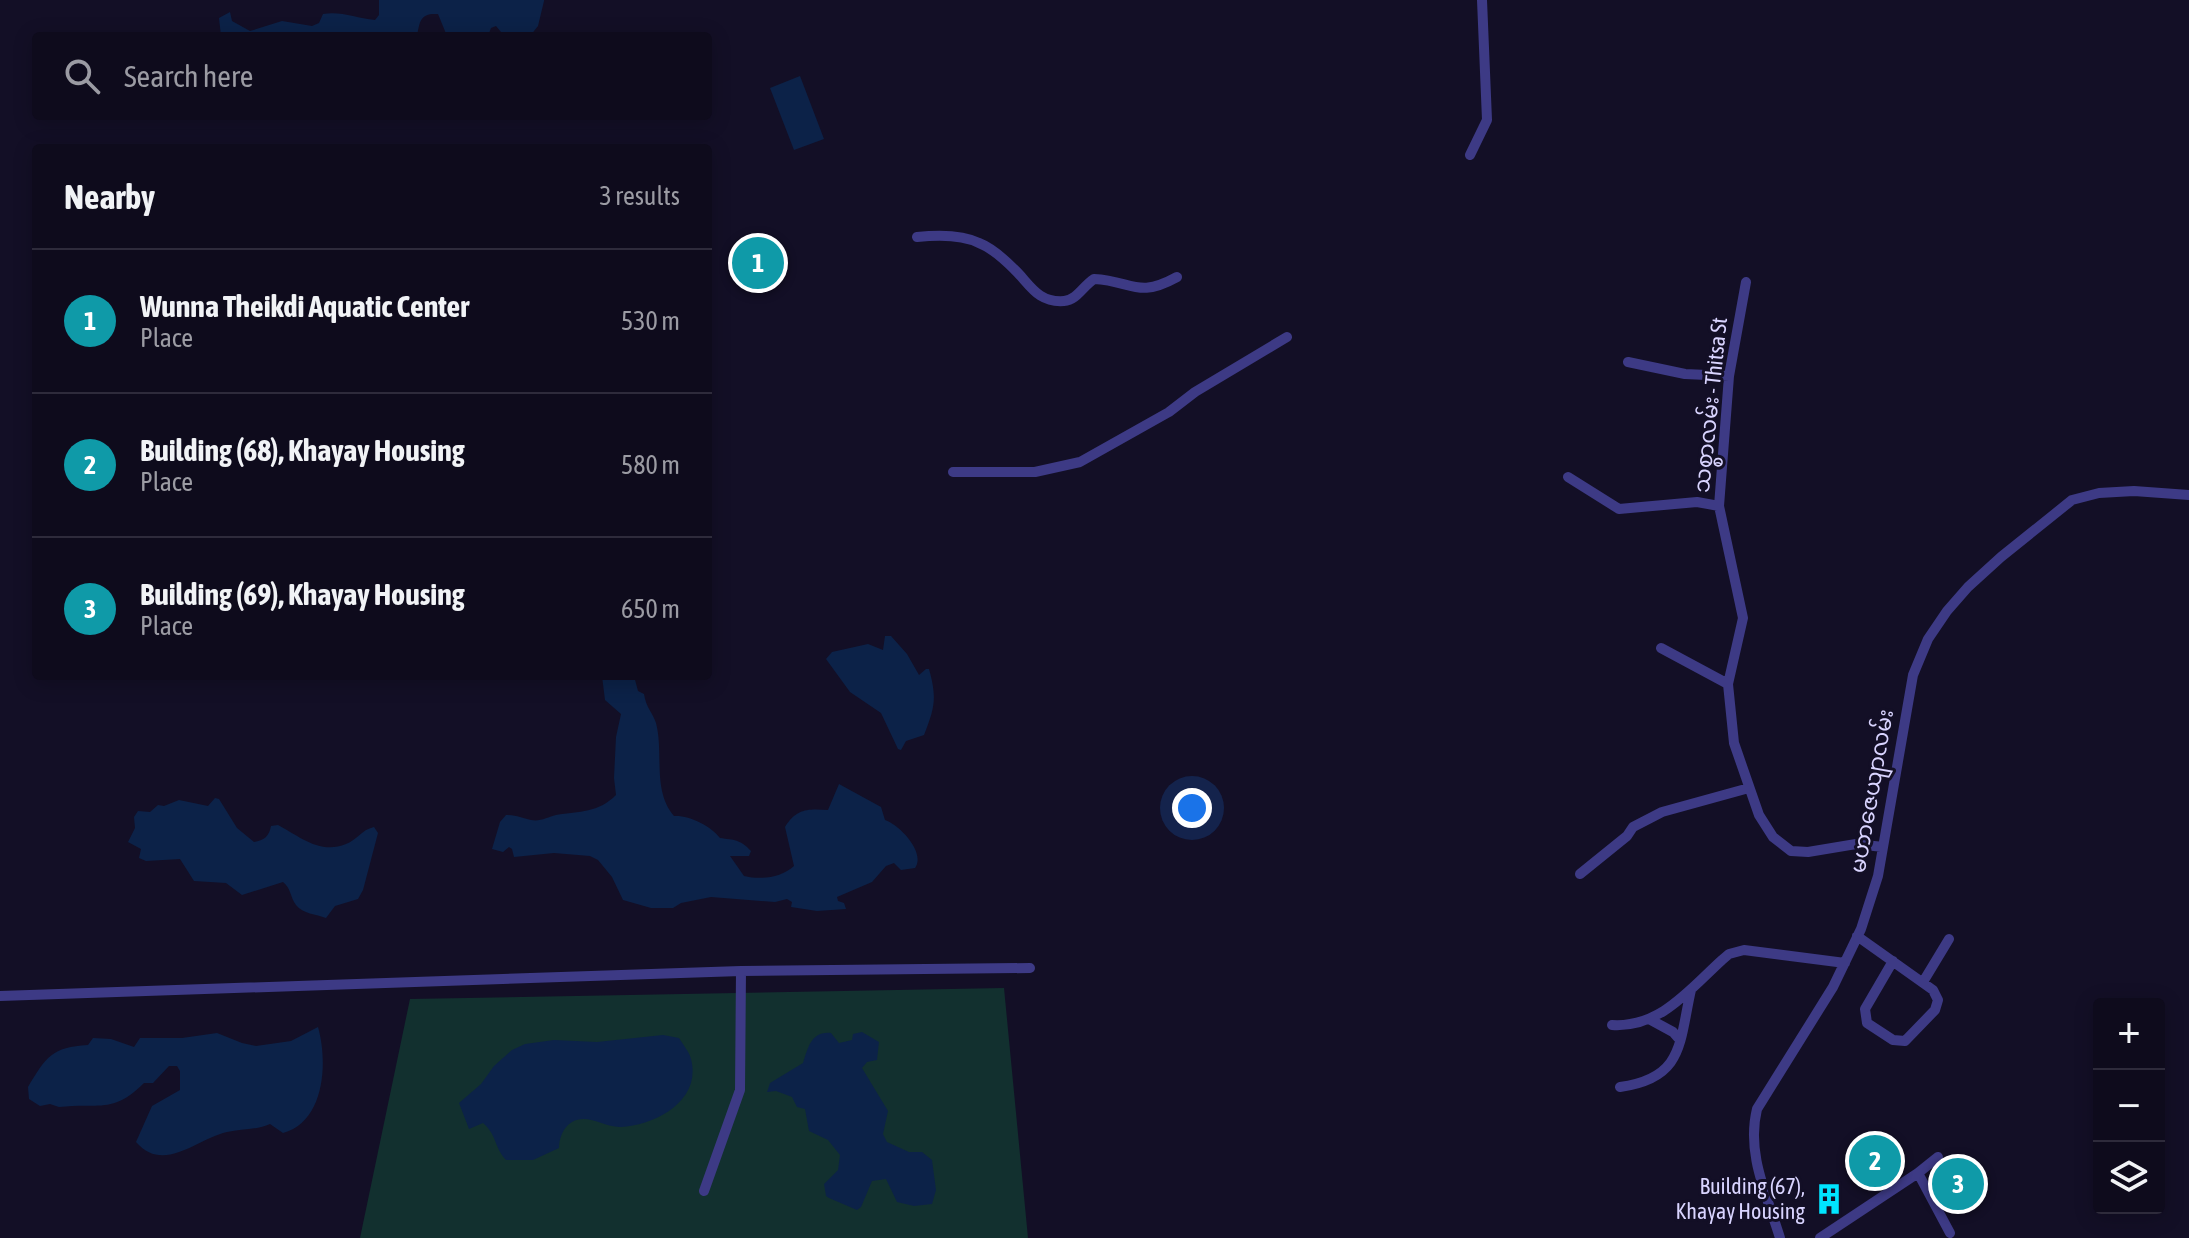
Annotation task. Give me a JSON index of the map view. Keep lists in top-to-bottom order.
{
  "streets": {
    "street": ["သစ္စာလမ်း - Thitsa St", "မဟာဇေယျာလမ်း"]
  },
  "crossings": [
    ["သစ္စာလမ်း - Thitsa St", "မဟာဇေယျာလမ်း"]
  ],
  "places": {
    "building": ["Building (67), Khayay Housing"]
  },
  "page": {
    "search": "Search here",
    "heading": ["Nearby", "3 results"],
    "pins": ["1", "2", "3"],
    "list": [
      {
        "mark": "1",
        "name": "Wunna Theikdi Aquatic Center",
        "note": "Place",
        "value": "530 m"
      },
      {
        "mark": "2",
        "name": "Building (68), Khayay Housing",
        "note": "Place",
        "value": "580 m"
      },
      {
        "mark": "3",
        "name": "Building (69), Khayay Housing",
        "note": "Place",
        "value": "650 m"
      }
    ],
    "map_buttons": ["+", "−"]
  }
}
